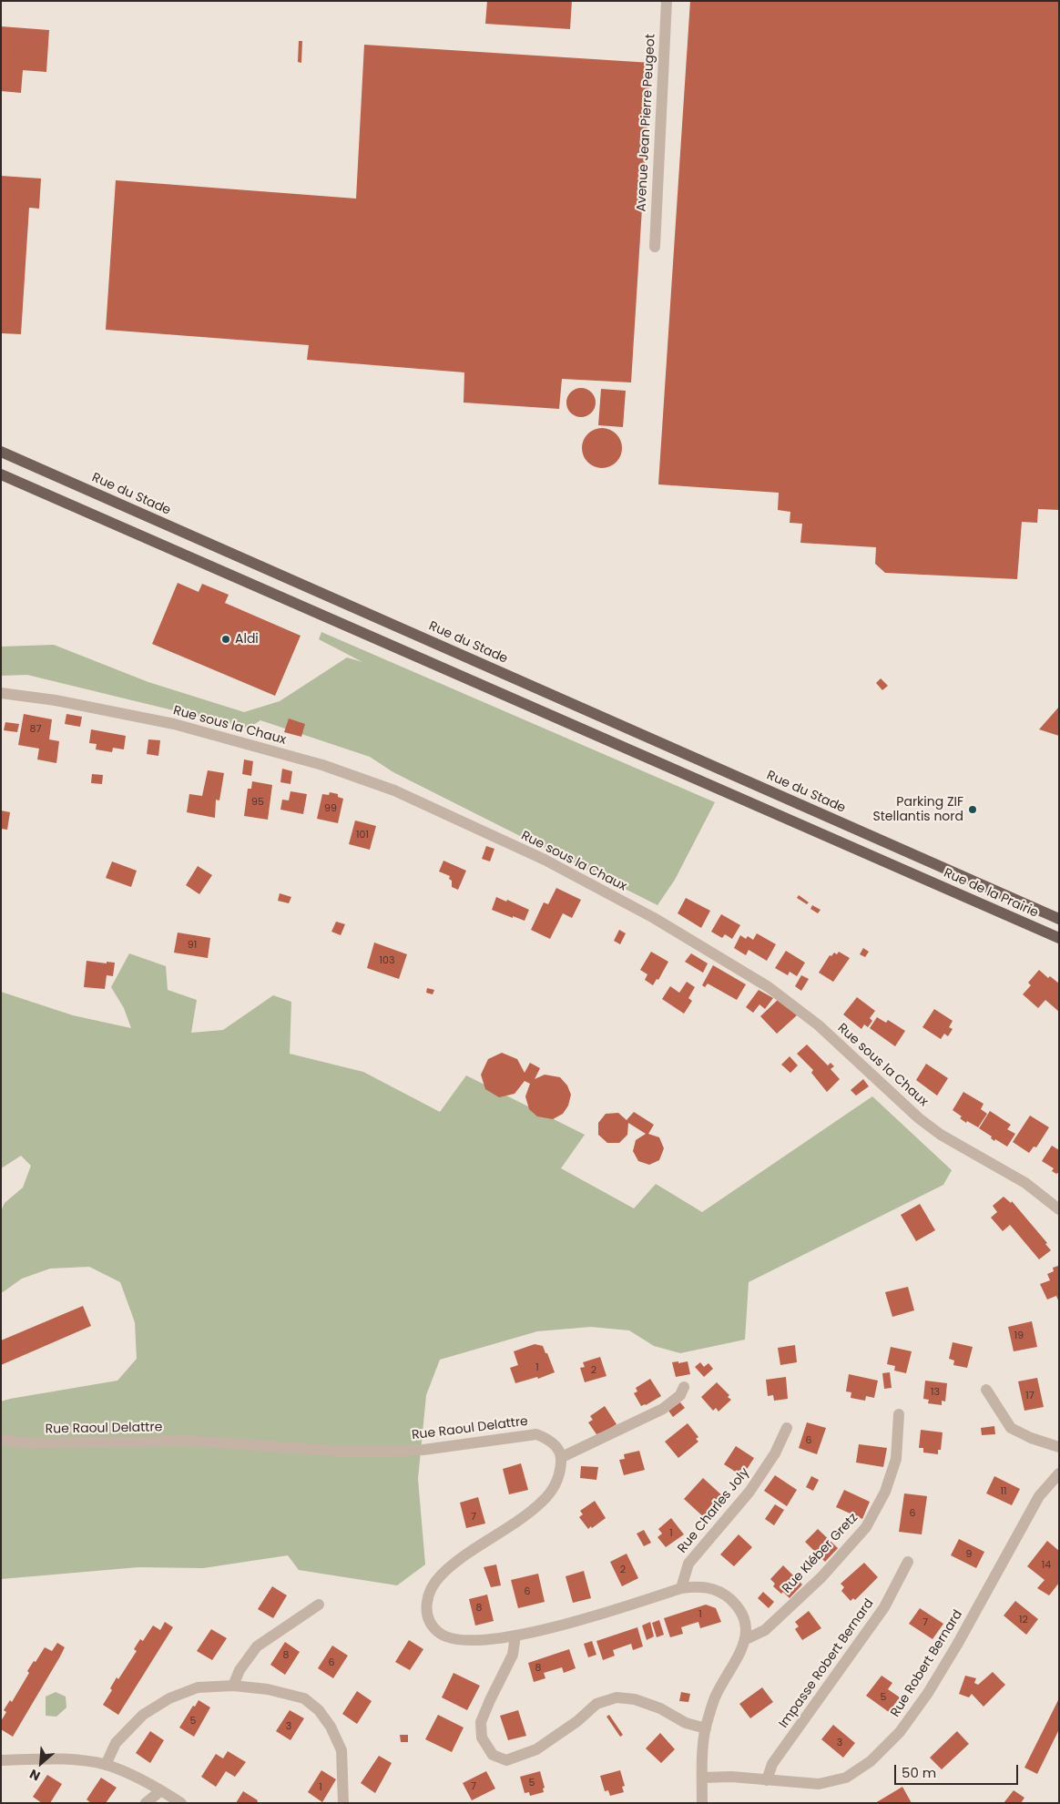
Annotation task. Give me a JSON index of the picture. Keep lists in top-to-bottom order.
{
  "streets": {
    "main road": ["Rue du Stade", "Rue de la Prairie"],
    "street": [
      "Avenue Jean Pierre Peugeot",
      "Rue sous la Chaux",
      "Rue Raoul Delattre",
      "Rue Charles Joly",
      "Rue Kléber Gretz",
      "Impasse Robert Bernard",
      "Rue Robert Bernard"
    ]
  },
  "crossings": [
    ["Rue du Stade", "Rue de la Prairie"],
    ["Impasse Robert Bernard", "Rue Robert Bernard"]
  ],
  "places": ["Aldi", "Parking ZIF Stellantis nord"],
  "house_numbers": [
    "87",
    "95",
    "99",
    "101",
    "91",
    "103",
    "19",
    "1",
    "2",
    "13",
    "17",
    "6",
    "11",
    "6",
    "7",
    "1",
    "9",
    "14",
    "2",
    "6",
    "8",
    "1",
    "12",
    "7",
    "8",
    "6",
    "8",
    "5",
    "5",
    "3",
    "3",
    "5",
    "7",
    "1"
  ],
  "scale_bar": "50 m",
  "north": "bottom left"
}
